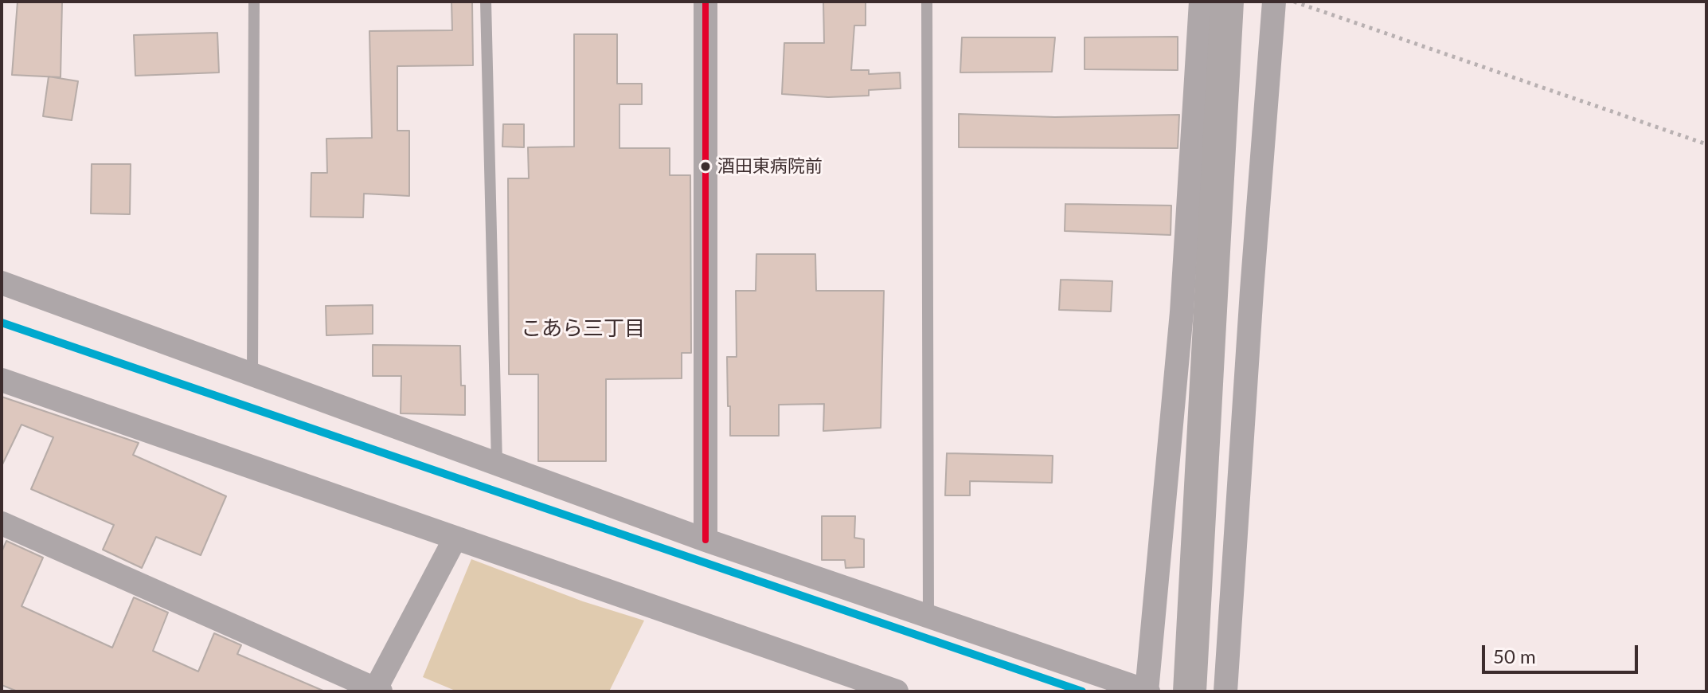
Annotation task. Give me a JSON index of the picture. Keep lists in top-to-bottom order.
{
  "districts": ["こあら三丁目"],
  "places": ["酒田東病院前"],
  "lines": ["transit line 50"],
  "scale_bar": "50 m"
}
